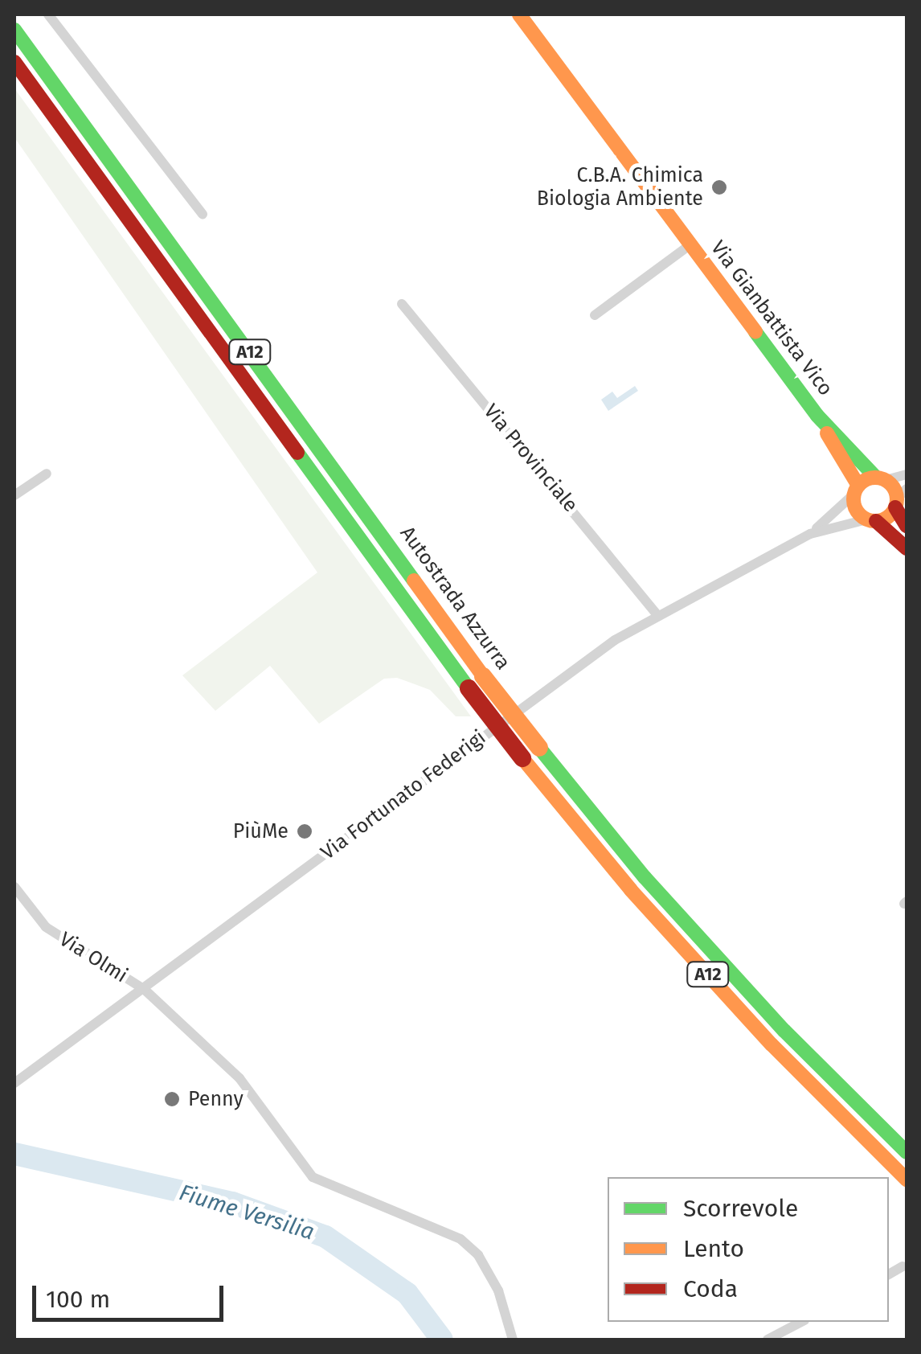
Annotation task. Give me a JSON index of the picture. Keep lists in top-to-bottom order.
{
  "streets": {
    "main road": ["Via Gianbattista Vico", "A12", "Autostrada Azzurra"],
    "street": ["Via Provinciale", "Via Fortunato Federigi", "Via Olmi"]
  },
  "crossings": [
    ["Via Gianbattista Vico", "Via Fortunato Federigi"],
    ["Via Provinciale", "Via Fortunato Federigi"],
    ["Via Fortunato Federigi", "Via Olmi"]
  ],
  "water": ["Fiume Versilia"],
  "places": ["C.B.A. Chimica Biologia Ambiente", "PiùMe", "Penny"],
  "legend": ["Scorrevole", "Lento", "Coda"],
  "scale_bar": "100 m"
}
